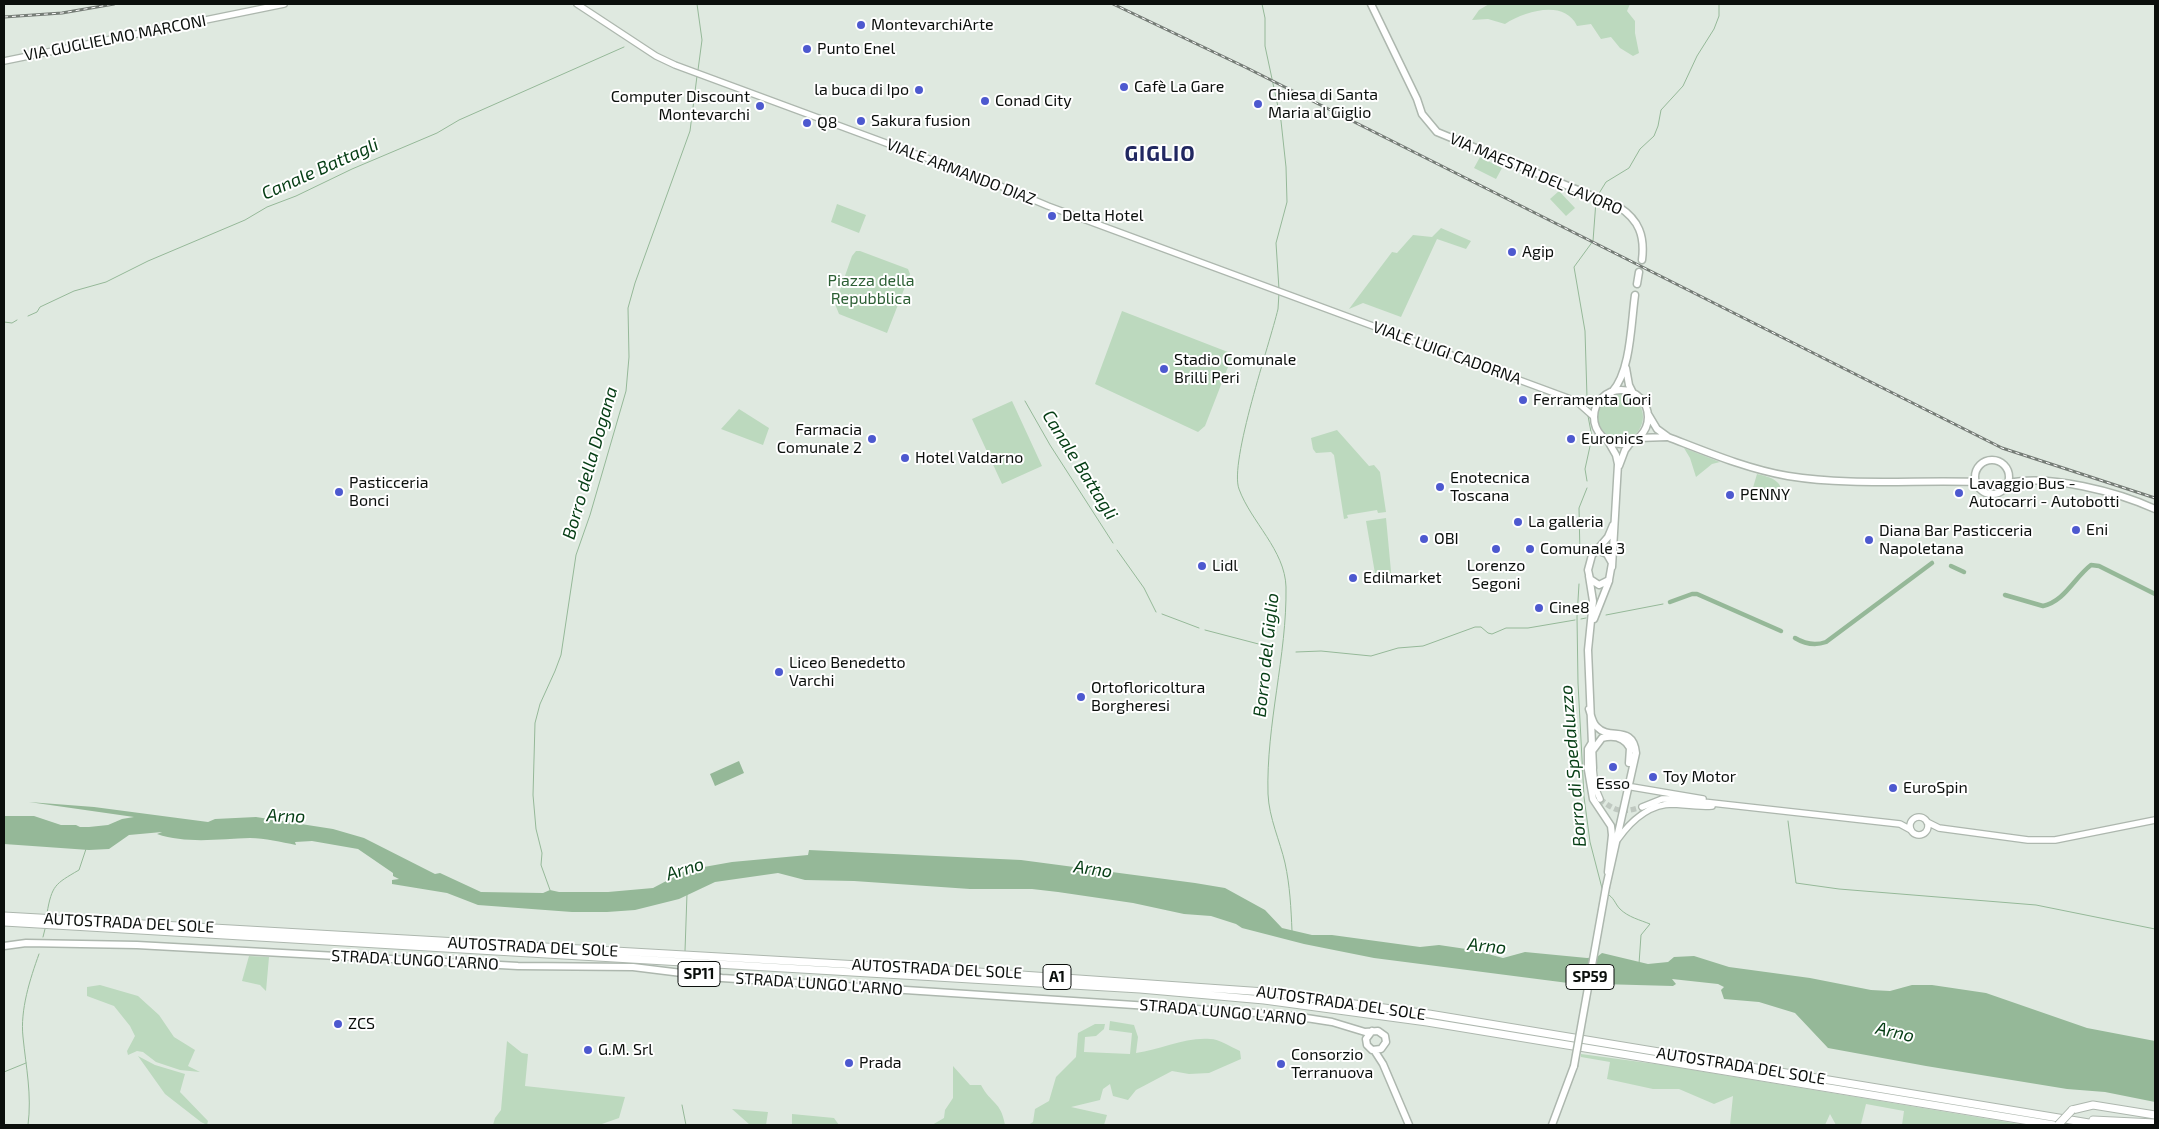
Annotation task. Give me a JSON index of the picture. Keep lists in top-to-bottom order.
{
  "streets": {
    "highway": ["AUTOSTRADA DEL SOLE", "A1"],
    "main road": [
      "VIA MAESTRI DEL LAVORO",
      "STRADA LUNGO L'ARNO",
      "SP11",
      "SP59"
    ],
    "street": ["VIA GUGLIELMO MARCONI", "VIALE ARMANDO DIAZ", "VIALE LUIGI CADORNA"]
  },
  "crossings": [
    ["VIALE ARMANDO DIAZ", "VIALE LUIGI CADORNA"]
  ],
  "districts": ["GIGLIO"],
  "water": [
    "Canale Battagli",
    "Borro della Dogana",
    "Borro del Giglio",
    "Borro di Spedaluzzo",
    "Arno"
  ],
  "parks": ["Piazza della Repubblica"],
  "places": [
    "MontevarchiArte",
    "Punto Enel",
    "Cafè La Gare",
    "la buca di Ipo",
    "Conad City",
    "Chiesa di Santa Maria al Giglio",
    "Computer Discount Montevarchi",
    "Sakura fusion",
    "Q8",
    "Delta Hotel",
    "Agip",
    "Stadio Comunale Brilli Peri",
    "Ferramenta Gori",
    "Farmacia Comunale 2",
    "Euronics",
    "Hotel Valdarno",
    "Enotecnica Toscana",
    "Pasticceria Bonci",
    "Lavaggio Bus - Autocarri - Autobotti",
    "PENNY",
    "La galleria",
    "Eni",
    "OBI",
    "Diana Bar Pasticceria Napoletana",
    "Lorenzo Segoni",
    "Comunale 3",
    "Lidl",
    "Edilmarket",
    "Cine8",
    "Liceo Benedetto Varchi",
    "Ortofloricoltura Borgheresi",
    "Esso",
    "Toy Motor",
    "EuroSpin",
    "ZCS",
    "G.M. Srl",
    "Prada",
    "Consorzio Terranuova"
  ]
}
